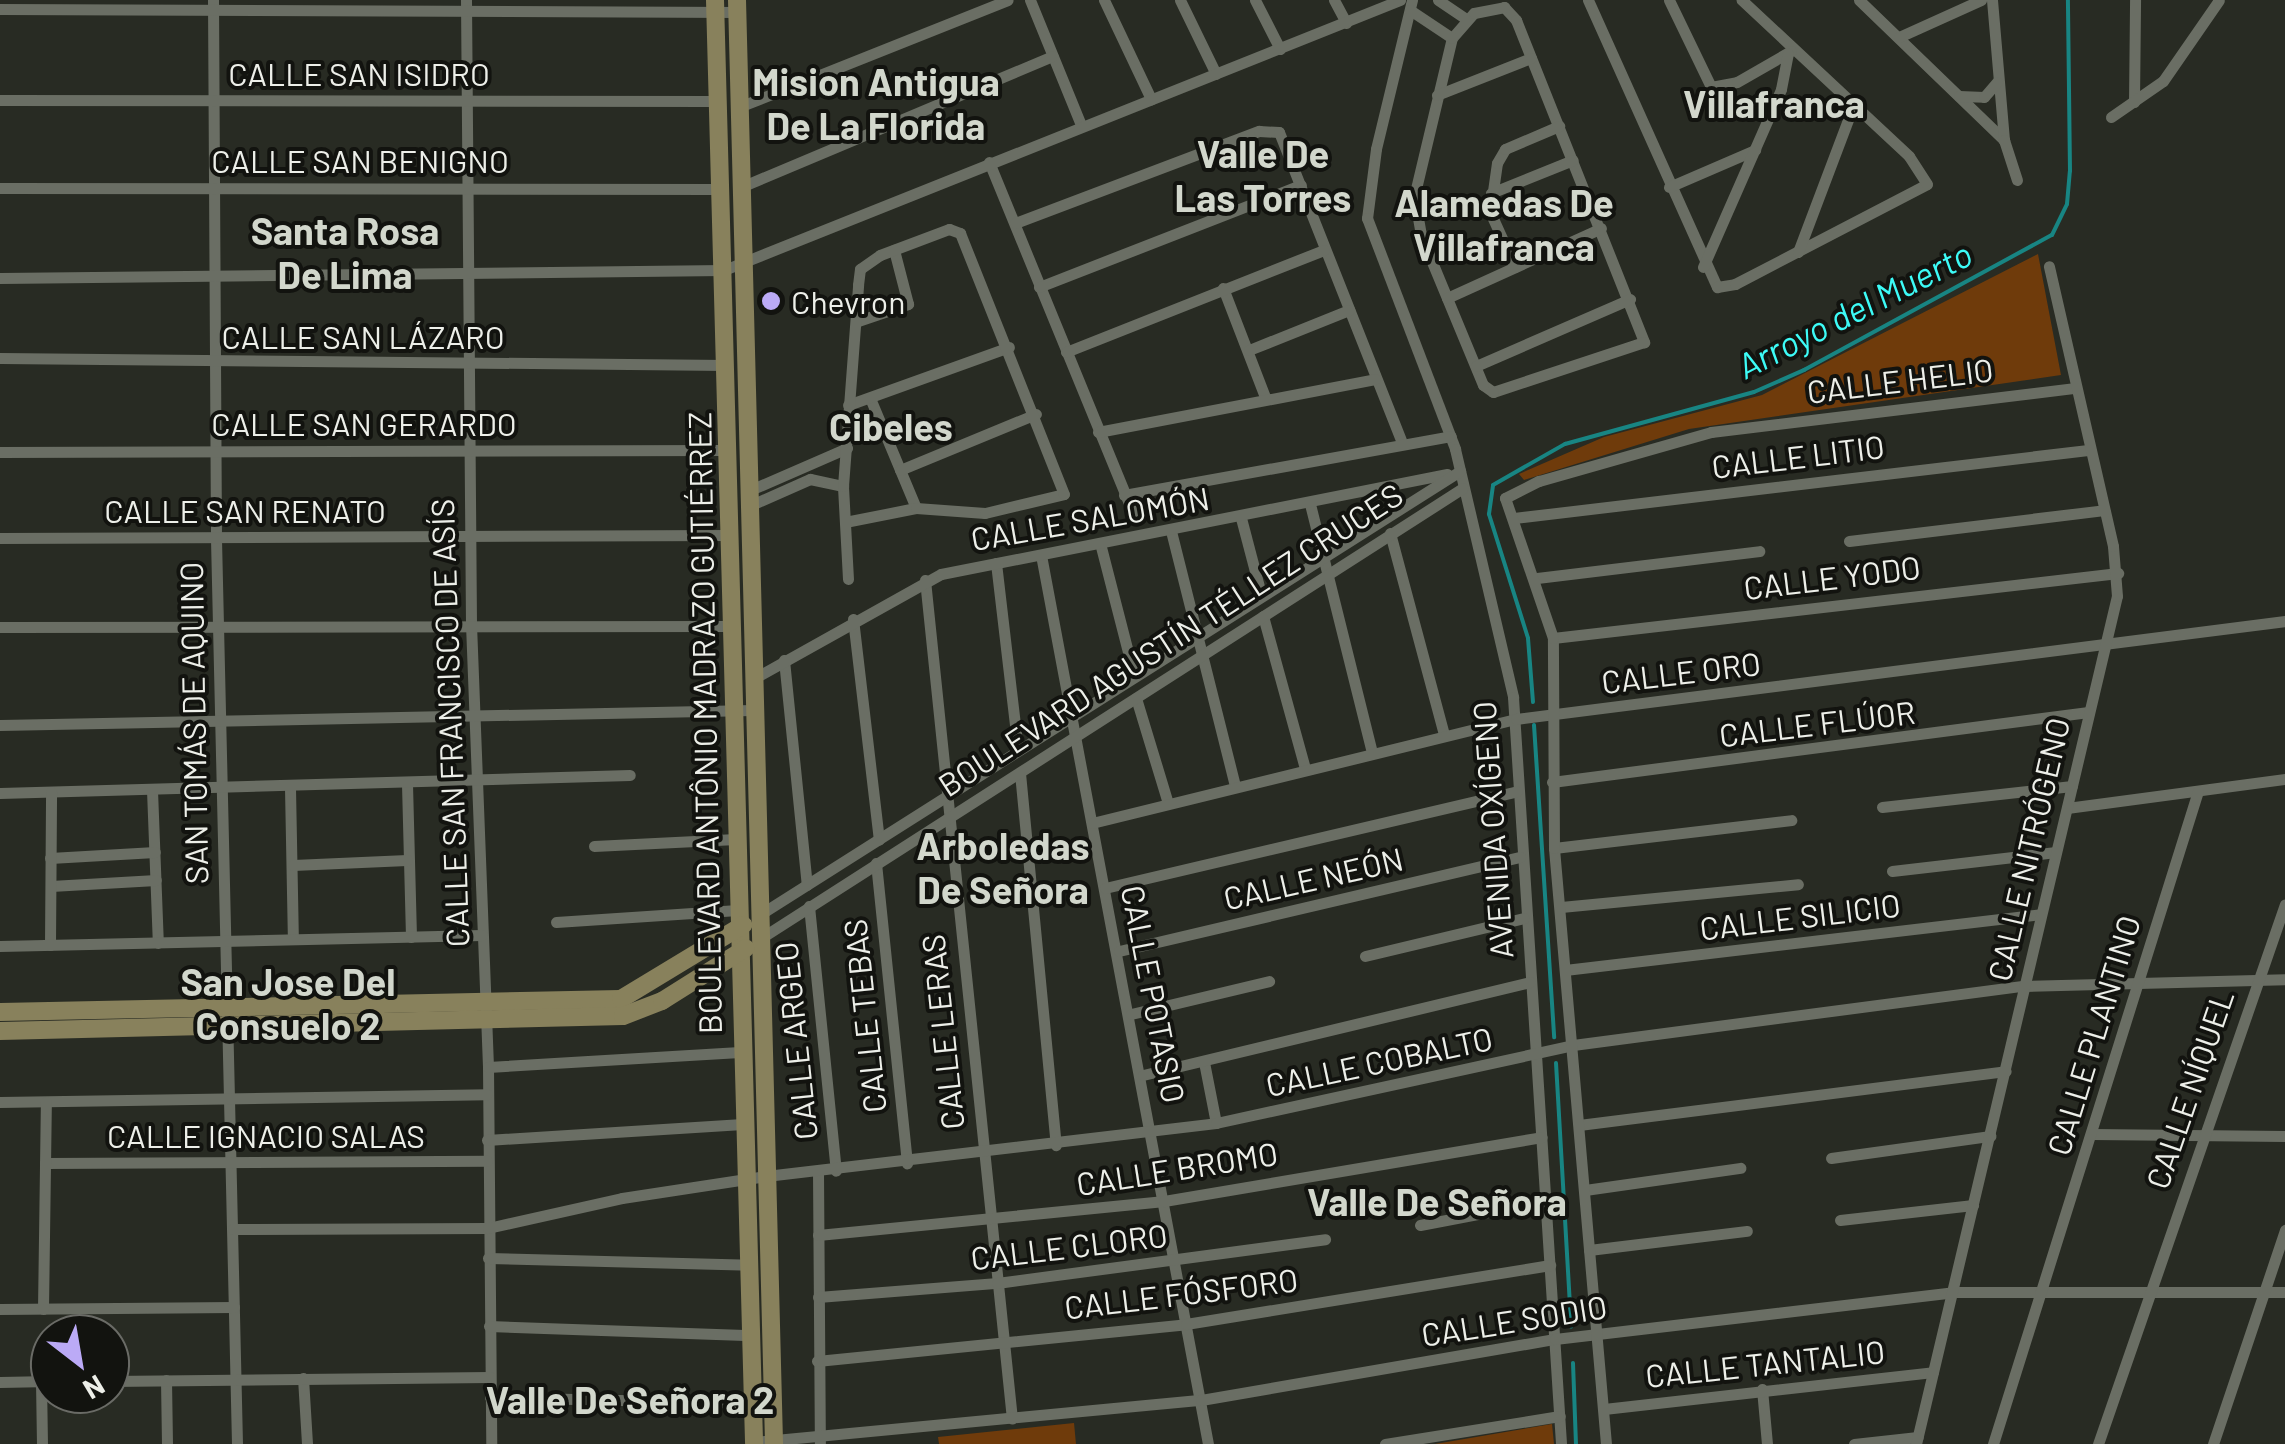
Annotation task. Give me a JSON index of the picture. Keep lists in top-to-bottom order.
{
  "streets": {
    "street": [
      "CALLE SAN ISIDRO",
      "CALLE SAN BENIGNO",
      "CALLE SAN LÁZARO",
      "CALLE HELIO",
      "CALLE SAN GERARDO",
      "CALLE LITIO",
      "CALLE SAN RENATO",
      "CALLE SALOMÓN",
      "CALLE YODO",
      "BOULEVARD AGUSTÍN TÉLLEZ CRUCES",
      "CALLE ORO",
      "SAN TOMÁS DE AQUINO",
      "CALLE SAN FRANCISCO DE ASÍS",
      "BOULEVARD ANTÔNIO MADRAZO GUTIÉRREZ",
      "CALLE FLÚOR",
      "AVENIDA OXÍGENO",
      "CALLE NITRÓGENO",
      "CALLE NEÓN",
      "CALLE SILICIO",
      "CALLE POTASIO",
      "CALLE TEBAS",
      "CALLE LERAS",
      "CALLE PLANTINO",
      "CALLE ARGEO",
      "CALLE COBALTO",
      "CALLE NÍQUEL",
      "CALLE IGNACIO SALAS",
      "CALLE BROMO",
      "CALLE CLORO",
      "CALLE FÓSFORO",
      "CALLE SODIO",
      "CALLE TANTALIO"
    ]
  },
  "crossings": [
    ["CALLE SAN ISIDRO", "SAN TOMÁS DE AQUINO"],
    ["CALLE SAN ISIDRO", "CALLE SAN FRANCISCO DE ASÍS"],
    ["CALLE SAN ISIDRO", "BOULEVARD ANTÔNIO MADRAZO GUTIÉRREZ"],
    ["CALLE SAN BENIGNO", "SAN TOMÁS DE AQUINO"],
    ["CALLE SAN BENIGNO", "CALLE SAN FRANCISCO DE ASÍS"],
    ["CALLE SAN BENIGNO", "BOULEVARD ANTÔNIO MADRAZO GUTIÉRREZ"],
    ["CALLE SAN LÁZARO", "SAN TOMÁS DE AQUINO"],
    ["CALLE SAN LÁZARO", "CALLE SAN FRANCISCO DE ASÍS"],
    ["CALLE SAN LÁZARO", "BOULEVARD ANTÔNIO MADRAZO GUTIÉRREZ"],
    ["CALLE HELIO", "AVENIDA OXÍGENO"],
    ["CALLE HELIO", "CALLE NITRÓGENO"],
    ["CALLE SAN GERARDO", "SAN TOMÁS DE AQUINO"],
    ["CALLE SAN GERARDO", "CALLE SAN FRANCISCO DE ASÍS"],
    ["CALLE SAN GERARDO", "BOULEVARD ANTÔNIO MADRAZO GUTIÉRREZ"],
    ["CALLE LITIO", "AVENIDA OXÍGENO"],
    ["CALLE LITIO", "CALLE NITRÓGENO"],
    ["CALLE SAN RENATO", "SAN TOMÁS DE AQUINO"],
    ["CALLE SAN RENATO", "CALLE SAN FRANCISCO DE ASÍS"],
    ["CALLE SAN RENATO", "BOULEVARD ANTÔNIO MADRAZO GUTIÉRREZ"],
    ["CALLE SALOMÓN", "BOULEVARD AGUSTÍN TÉLLEZ CRUCES"],
    ["CALLE SALOMÓN", "BOULEVARD ANTÔNIO MADRAZO GUTIÉRREZ"],
    ["CALLE SALOMÓN", "AVENIDA OXÍGENO"],
    ["CALLE SALOMÓN", "CALLE POTASIO"],
    ["CALLE SALOMÓN", "CALLE LERAS"],
    ["CALLE YODO", "AVENIDA OXÍGENO"],
    ["CALLE YODO", "CALLE NITRÓGENO"],
    ["BOULEVARD AGUSTÍN TÉLLEZ CRUCES", "SAN TOMÁS DE AQUINO"],
    ["BOULEVARD AGUSTÍN TÉLLEZ CRUCES", "CALLE SAN FRANCISCO DE ASÍS"],
    ["BOULEVARD AGUSTÍN TÉLLEZ CRUCES", "BOULEVARD ANTÔNIO MADRAZO GUTIÉRREZ"],
    ["BOULEVARD AGUSTÍN TÉLLEZ CRUCES", "AVENIDA OXÍGENO"],
    ["BOULEVARD AGUSTÍN TÉLLEZ CRUCES", "CALLE POTASIO"],
    ["BOULEVARD AGUSTÍN TÉLLEZ CRUCES", "CALLE TEBAS"],
    ["BOULEVARD AGUSTÍN TÉLLEZ CRUCES", "CALLE LERAS"],
    ["BOULEVARD AGUSTÍN TÉLLEZ CRUCES", "CALLE ARGEO"],
    ["CALLE ORO", "AVENIDA OXÍGENO"],
    ["CALLE ORO", "CALLE NITRÓGENO"],
    ["CALLE ORO", "CALLE POTASIO"],
    ["SAN TOMÁS DE AQUINO", "CALLE COBALTO"],
    ["SAN TOMÁS DE AQUINO", "CALLE IGNACIO SALAS"],
    ["CALLE SAN FRANCISCO DE ASÍS", "CALLE COBALTO"],
    ["CALLE SAN FRANCISCO DE ASÍS", "CALLE IGNACIO SALAS"],
    ["BOULEVARD ANTÔNIO MADRAZO GUTIÉRREZ", "CALLE COBALTO"],
    ["BOULEVARD ANTÔNIO MADRAZO GUTIÉRREZ", "CALLE SODIO"],
    ["CALLE FLÚOR", "AVENIDA OXÍGENO"],
    ["CALLE FLÚOR", "CALLE NITRÓGENO"],
    ["AVENIDA OXÍGENO", "CALLE NEÓN"],
    ["AVENIDA OXÍGENO", "CALLE SILICIO"],
    ["AVENIDA OXÍGENO", "CALLE COBALTO"],
    ["AVENIDA OXÍGENO", "CALLE BROMO"],
    ["AVENIDA OXÍGENO", "CALLE FÓSFORO"],
    ["AVENIDA OXÍGENO", "CALLE SODIO"],
    ["AVENIDA OXÍGENO", "CALLE TANTALIO"],
    ["CALLE NITRÓGENO", "CALLE SILICIO"],
    ["CALLE NITRÓGENO", "CALLE COBALTO"],
    ["CALLE NITRÓGENO", "CALLE SODIO"],
    ["CALLE NITRÓGENO", "CALLE TANTALIO"],
    ["CALLE NEÓN", "CALLE POTASIO"],
    ["CALLE POTASIO", "CALLE COBALTO"],
    ["CALLE POTASIO", "CALLE BROMO"],
    ["CALLE POTASIO", "CALLE CLORO"],
    ["CALLE POTASIO", "CALLE FÓSFORO"],
    ["CALLE POTASIO", "CALLE SODIO"],
    ["CALLE TEBAS", "CALLE COBALTO"],
    ["CALLE LERAS", "CALLE COBALTO"],
    ["CALLE LERAS", "CALLE BROMO"],
    ["CALLE LERAS", "CALLE CLORO"],
    ["CALLE LERAS", "CALLE FÓSFORO"],
    ["CALLE LERAS", "CALLE SODIO"],
    ["CALLE PLANTINO", "CALLE COBALTO"],
    ["CALLE PLANTINO", "CALLE SODIO"],
    ["CALLE ARGEO", "CALLE COBALTO"],
    ["CALLE COBALTO", "CALLE NÍQUEL"],
    ["CALLE NÍQUEL", "CALLE SODIO"]
  ],
  "districts": [
    "Mision Antigua De La Florida",
    "Villafranca",
    "Valle De Las Torres",
    "Alamedas De Villafranca",
    "Santa Rosa De Lima",
    "Cibeles",
    "Arboledas De Señora",
    "San Jose Del Consuelo 2",
    "Valle De Señora",
    "Valle De Señora 2"
  ],
  "water": ["Arroyo del Muerto"],
  "places": ["Chevron"],
  "north": "bottom right"
}
